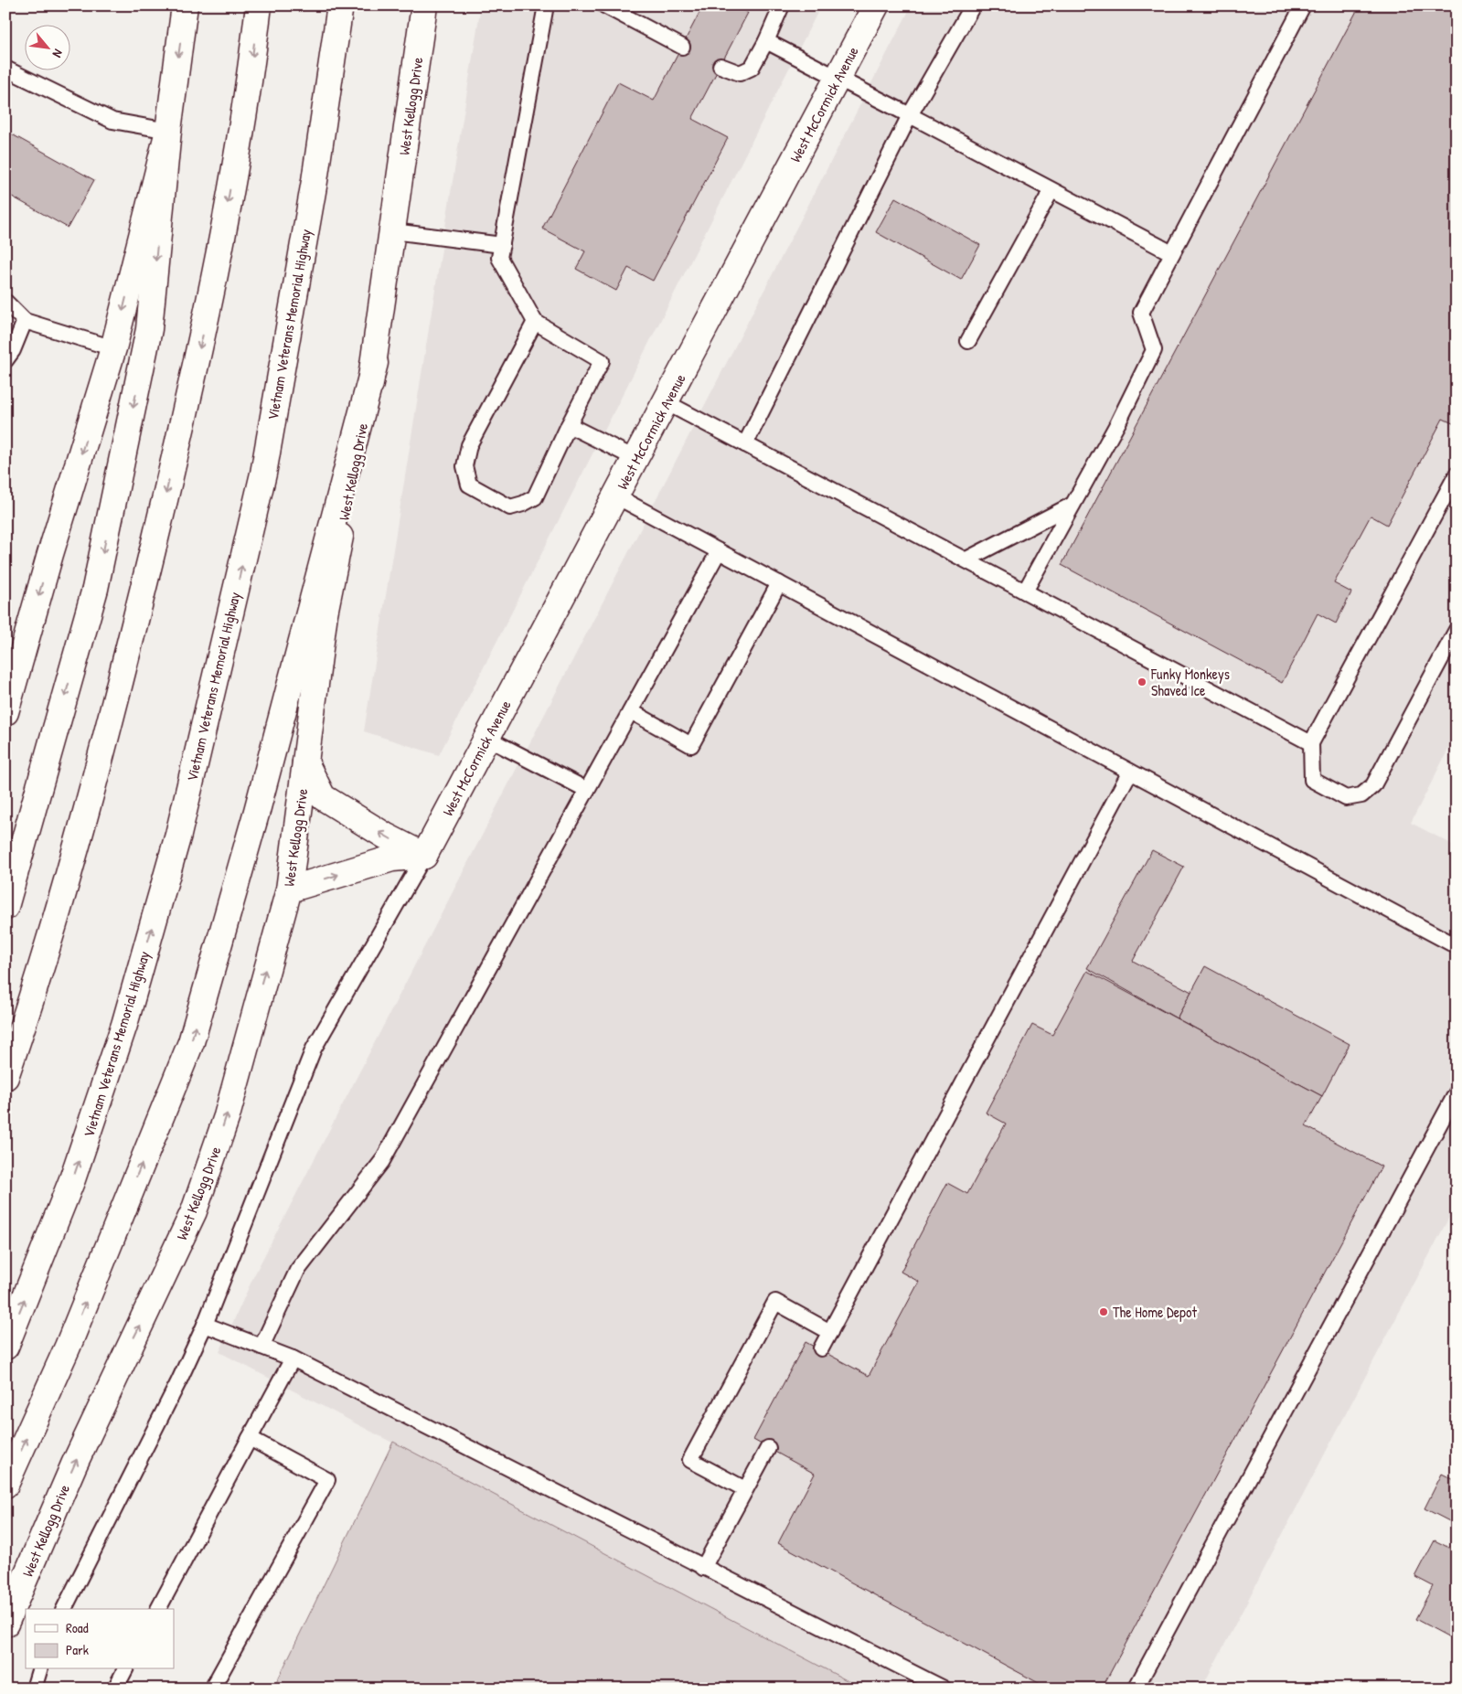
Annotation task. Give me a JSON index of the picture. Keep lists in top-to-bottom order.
{
  "streets": {
    "main road": ["West McCormick Avenue", "West Kellogg Drive", "Vietnam Veterans Memorial Highway"]
  },
  "places": ["Funky Monkeys Shaved Ice", "The Home Depot"],
  "legend": ["Road", "Park"],
  "north": "bottom right"
}
